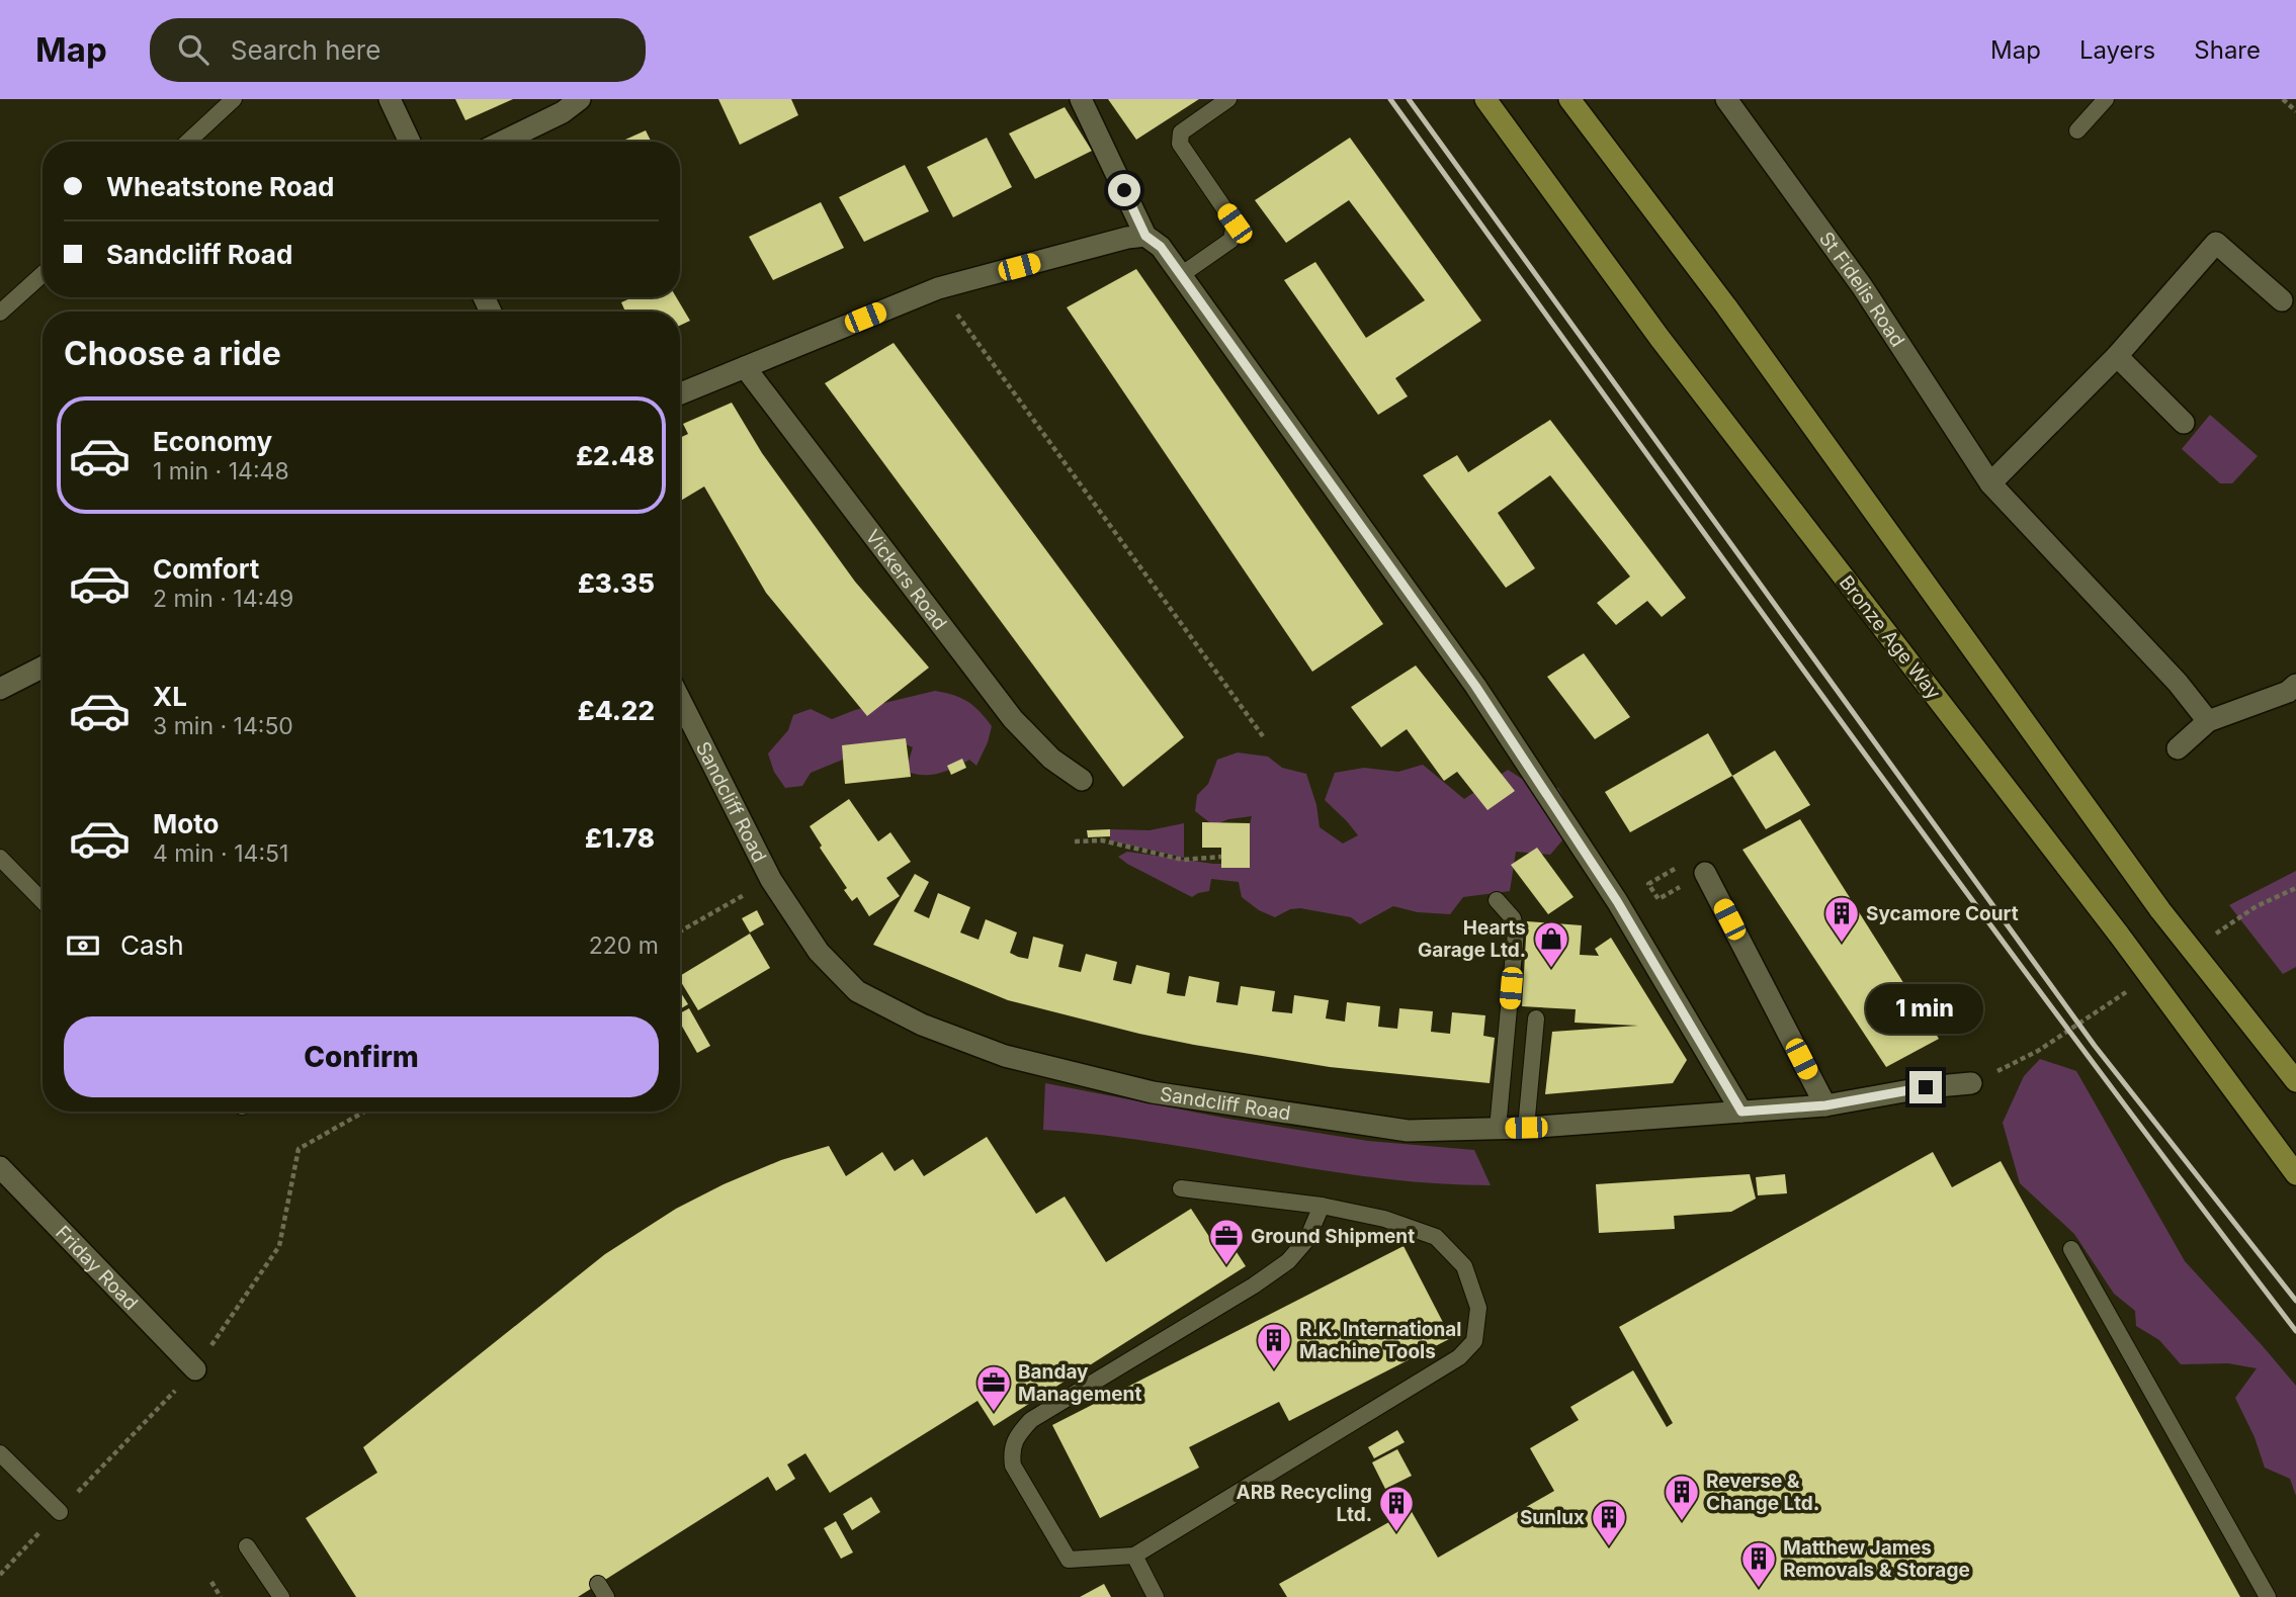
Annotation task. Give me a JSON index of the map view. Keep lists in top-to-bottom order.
{
  "streets": {
    "main road": ["Bronze Age Way"],
    "street": [
      "St Fidelis Road",
      "Vickers Road",
      "Sandcliff Road",
      "Friday Road"
    ]
  },
  "places": {
    "building": [
      "Sycamore Court",
      "R.K. International Machine Tools",
      "Reverse & Change Ltd.",
      "ARB Recycling Ltd.",
      "Sunlux",
      "Matthew James Removals & Storage"
    ],
    "shop": ["Hearts Garage Ltd."],
    "office": ["Ground Shipment", "Banday Management"]
  },
  "page": {
    "header": "Map",
    "search": "Search here",
    "nav": ["Map", "Layers", "Share"],
    "banner": ["Wheatstone Road", "Sandcliff Road"],
    "heading": "Choose a ride",
    "list": [
      {
        "name": "Economy",
        "note": "1 min · 14:48",
        "value": "£2.48"
      },
      {
        "name": "Comfort",
        "note": "2 min · 14:49",
        "value": "£3.35"
      },
      {
        "name": "XL",
        "note": "3 min · 14:50",
        "value": "£4.22"
      },
      {
        "name": "Moto",
        "note": "4 min · 14:51",
        "value": "£1.78"
      }
    ],
    "pay": ["Cash", "220 m"],
    "bubble": "1 min",
    "buttons": "Confirm"
  }
}
